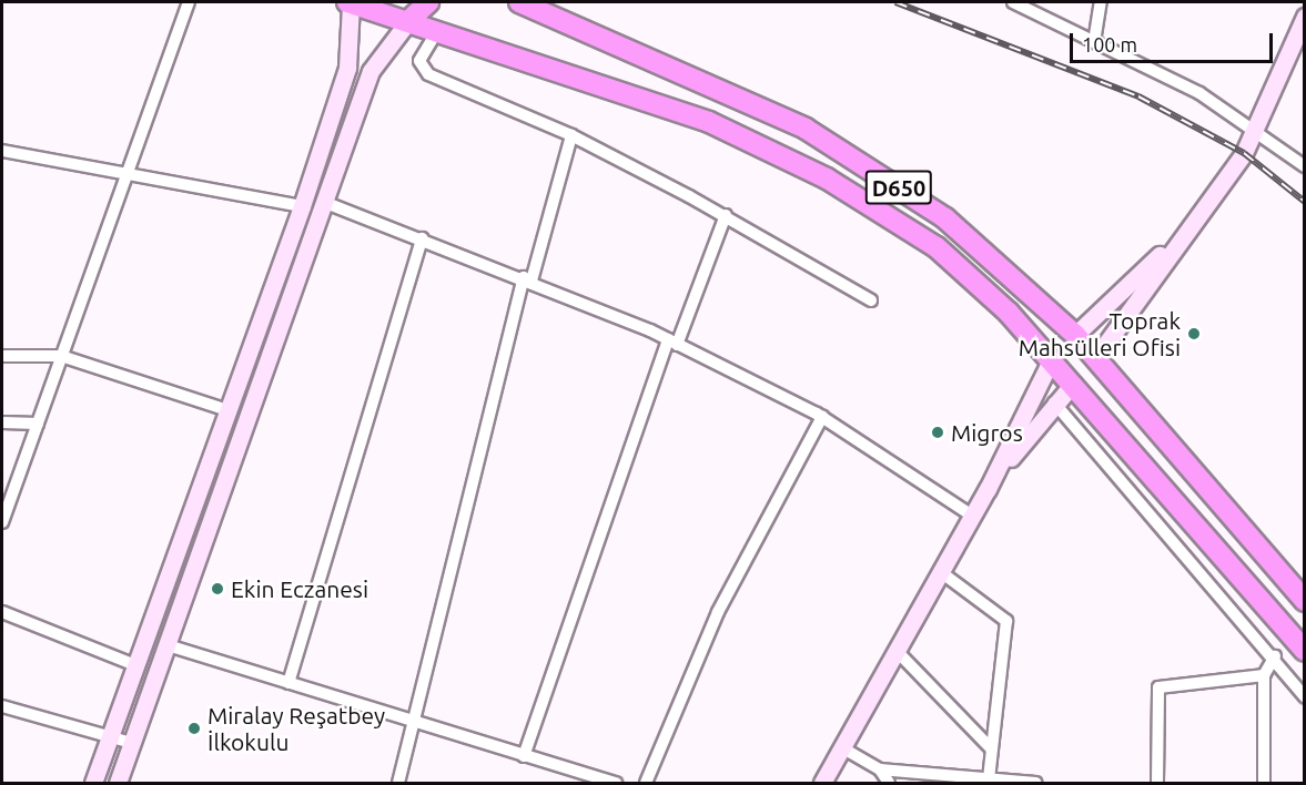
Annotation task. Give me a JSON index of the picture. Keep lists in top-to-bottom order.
{
  "streets": {
    "highway": ["D650"]
  },
  "places": [
    "Toprak Mahsülleri Ofisi",
    "Migros",
    "Ekin Eczanesi",
    "Miralay Reşatbey İlkokulu"
  ],
  "scale_bar": "100 m"
}
